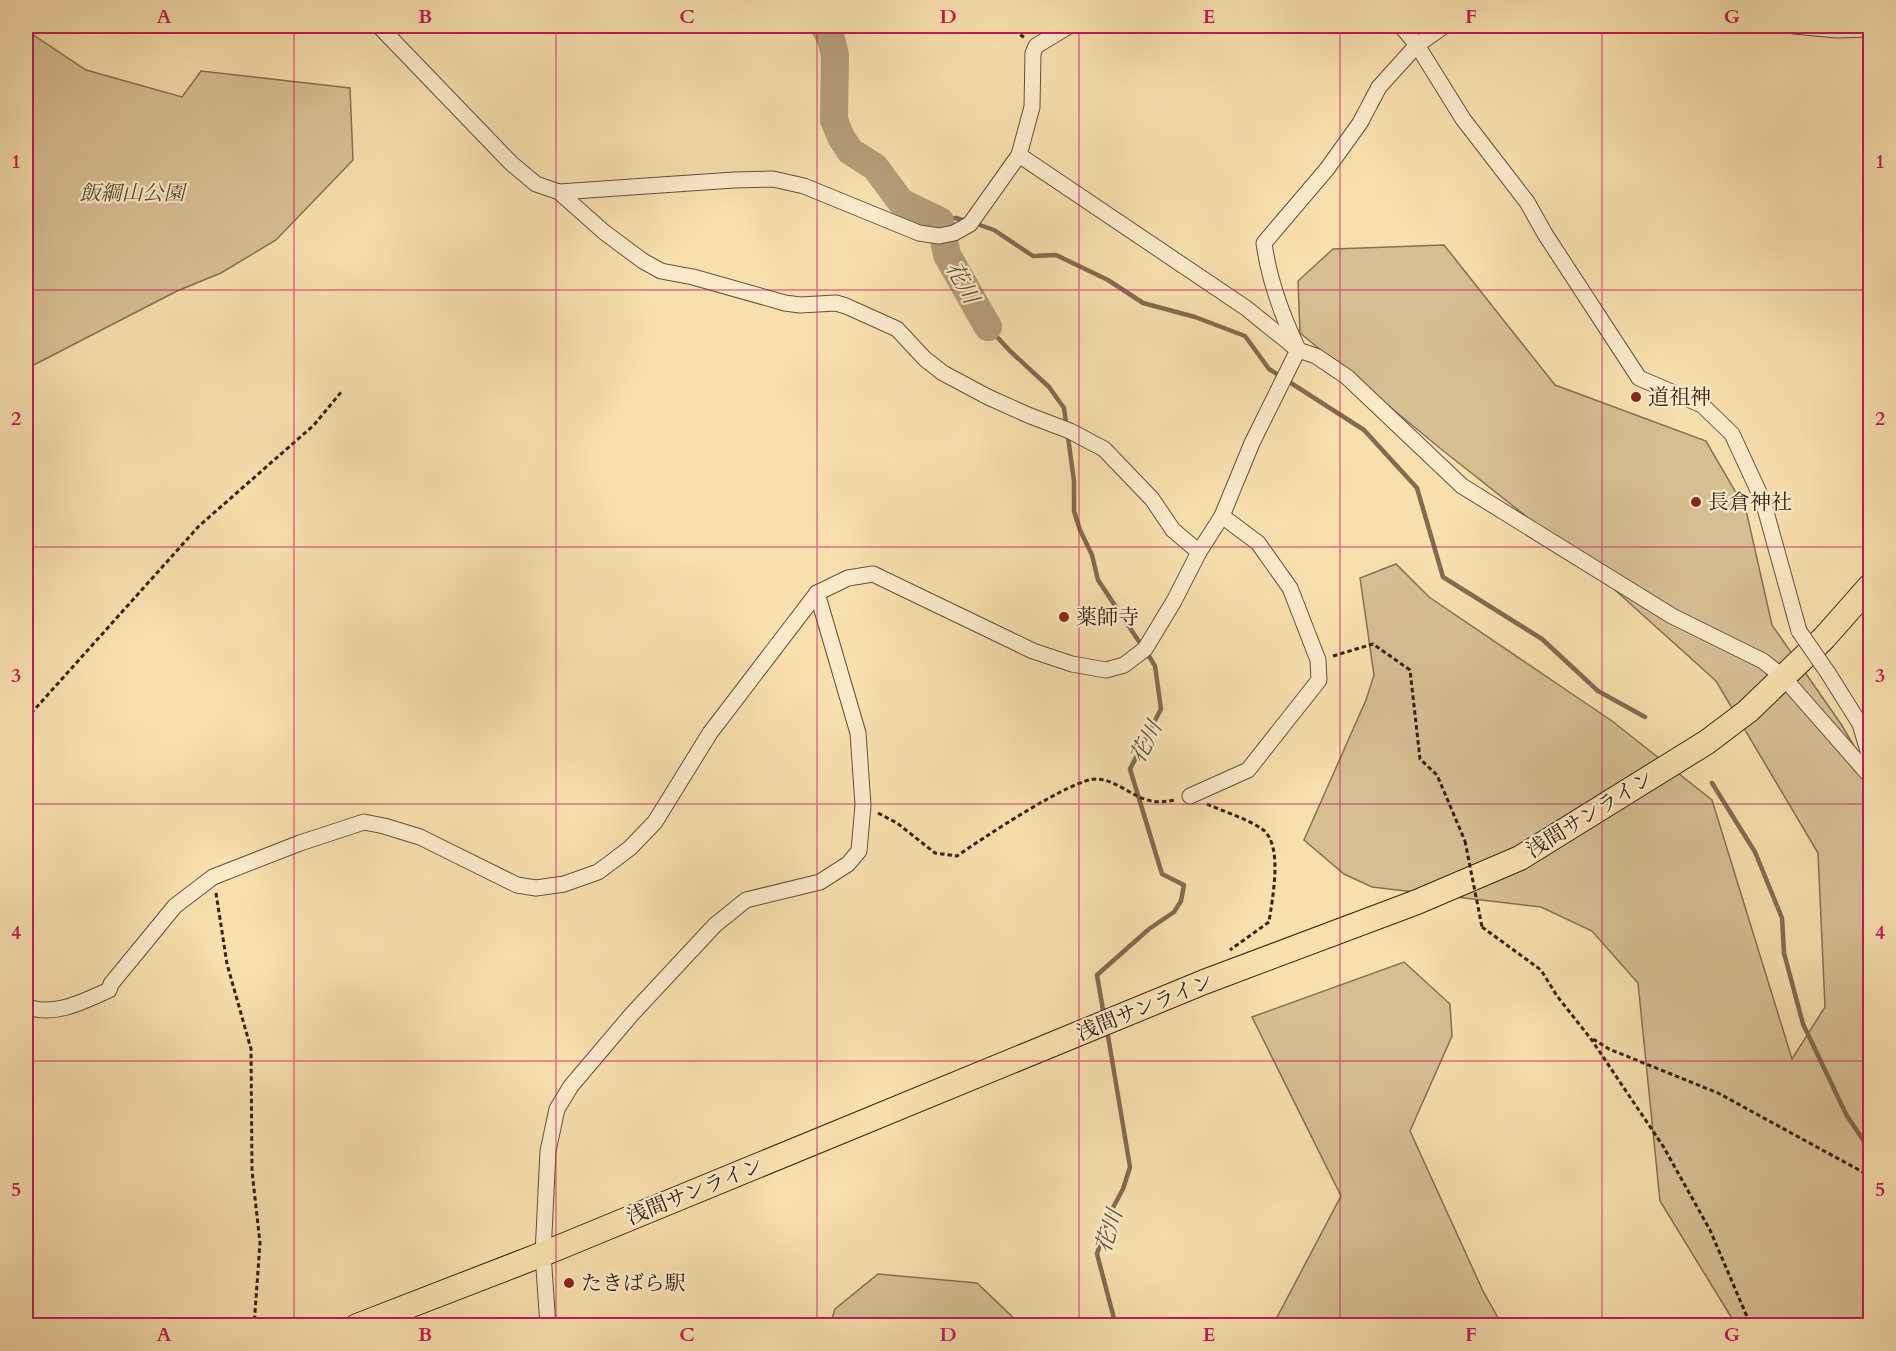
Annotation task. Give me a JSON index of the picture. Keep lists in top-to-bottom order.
{
  "streets": {
    "main road": ["浅間サンライン"]
  },
  "water": ["花川"],
  "parks": ["飯綱山公園"],
  "places": [
    "道祖神",
    "長倉神社",
    "薬師寺",
    "たきばら駅"
  ],
  "grid": {
    "columns": [
      "A",
      "B",
      "C",
      "D",
      "E",
      "F",
      "G"
    ],
    "rows": [
      "1",
      "2",
      "3",
      "4",
      "5"
    ]
  }
}
